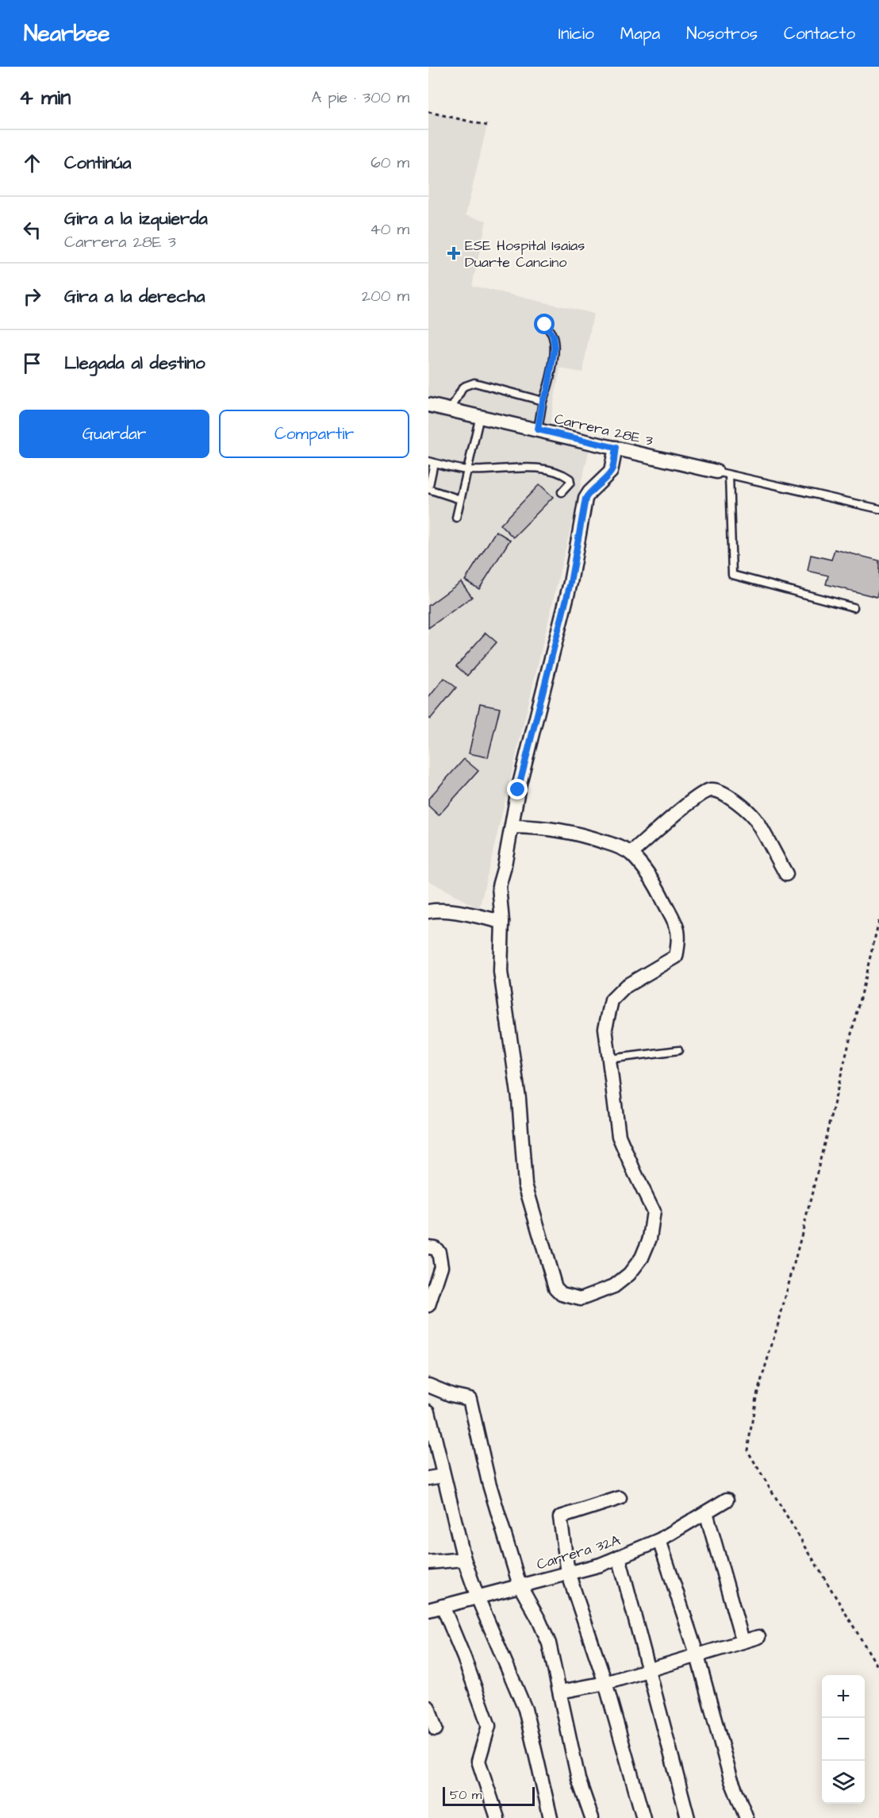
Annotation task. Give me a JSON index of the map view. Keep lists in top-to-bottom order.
{
  "streets": {
    "street": ["Carrera 28E 3", "Carrera 32A"]
  },
  "places": {
    "health": ["ESE Hospital Isaias Duarte Cancino"]
  },
  "scale_bar": "50 m",
  "page": {
    "header": "Nearbee",
    "nav": [
      "Inicio",
      "Mapa",
      "Nosotros",
      "Contacto"
    ],
    "heading": ["4 min", "A pie · 300 m"],
    "list": [
      ["Continúa", "60 m"],
      ["Gira a la izquierda", "Carrera 28E 3", "40 m"],
      ["Gira a la derecha", "200 m"],
      "Llegada al destino"
    ],
    "buttons": ["Guardar", "Compartir"],
    "map_buttons": ["+", "−"],
    "scale": "50 m"
  }
}
